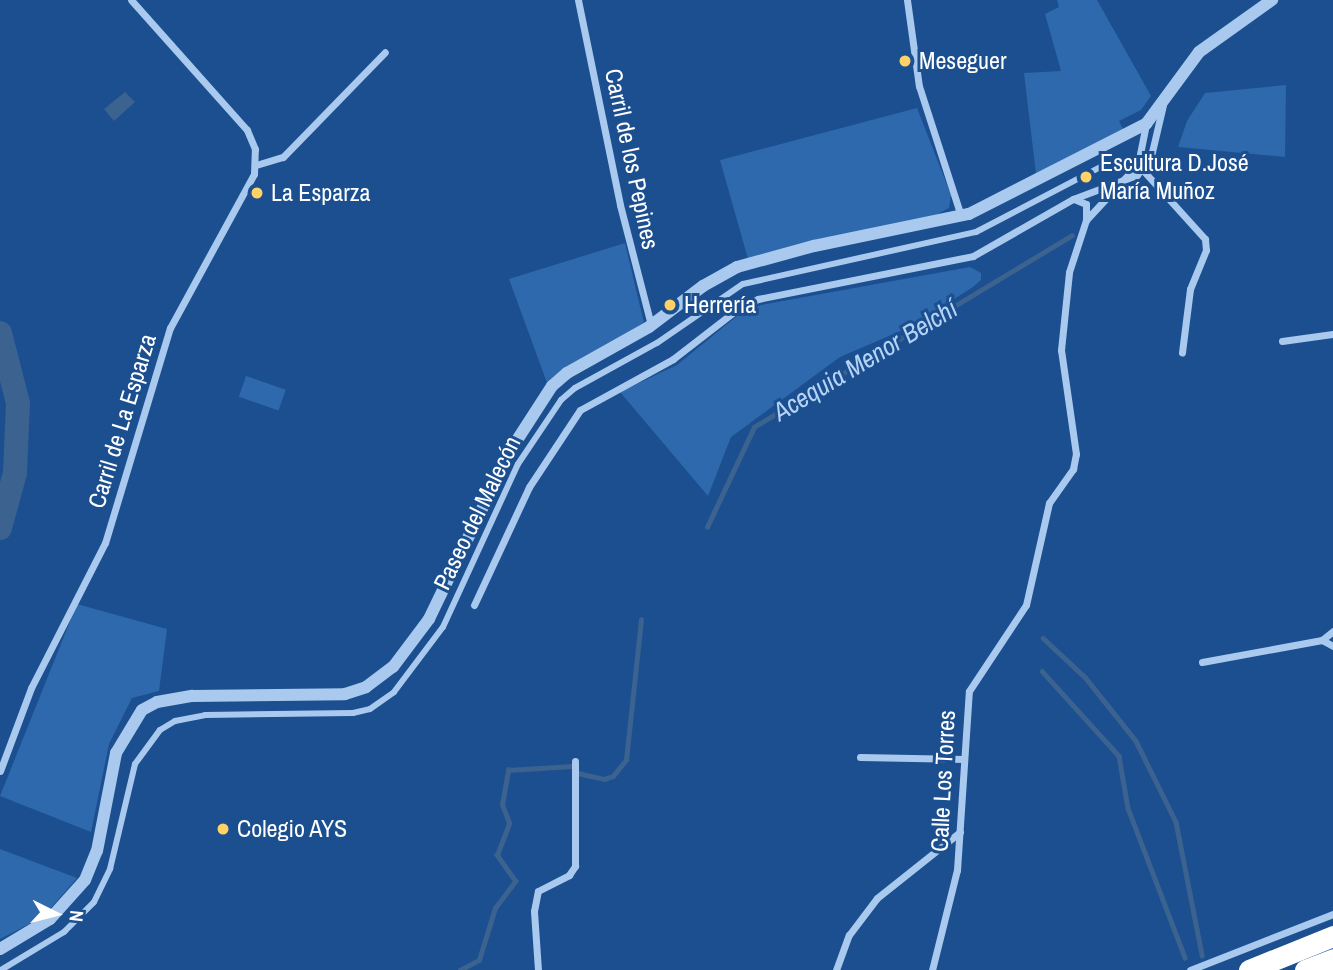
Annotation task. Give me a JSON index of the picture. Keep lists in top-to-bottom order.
{
  "streets": {
    "street": [
      "Carril de los Pepines",
      "Carril de La Esparza",
      "Paseo del Malecón",
      "Calle Los Torres"
    ]
  },
  "water": ["Acequia Menor Belchí"],
  "places": [
    "Meseguer",
    "Escultura D.José María Muñoz",
    "La Esparza",
    "Herrería",
    "Colegio AYS"
  ],
  "north": "right"
}
